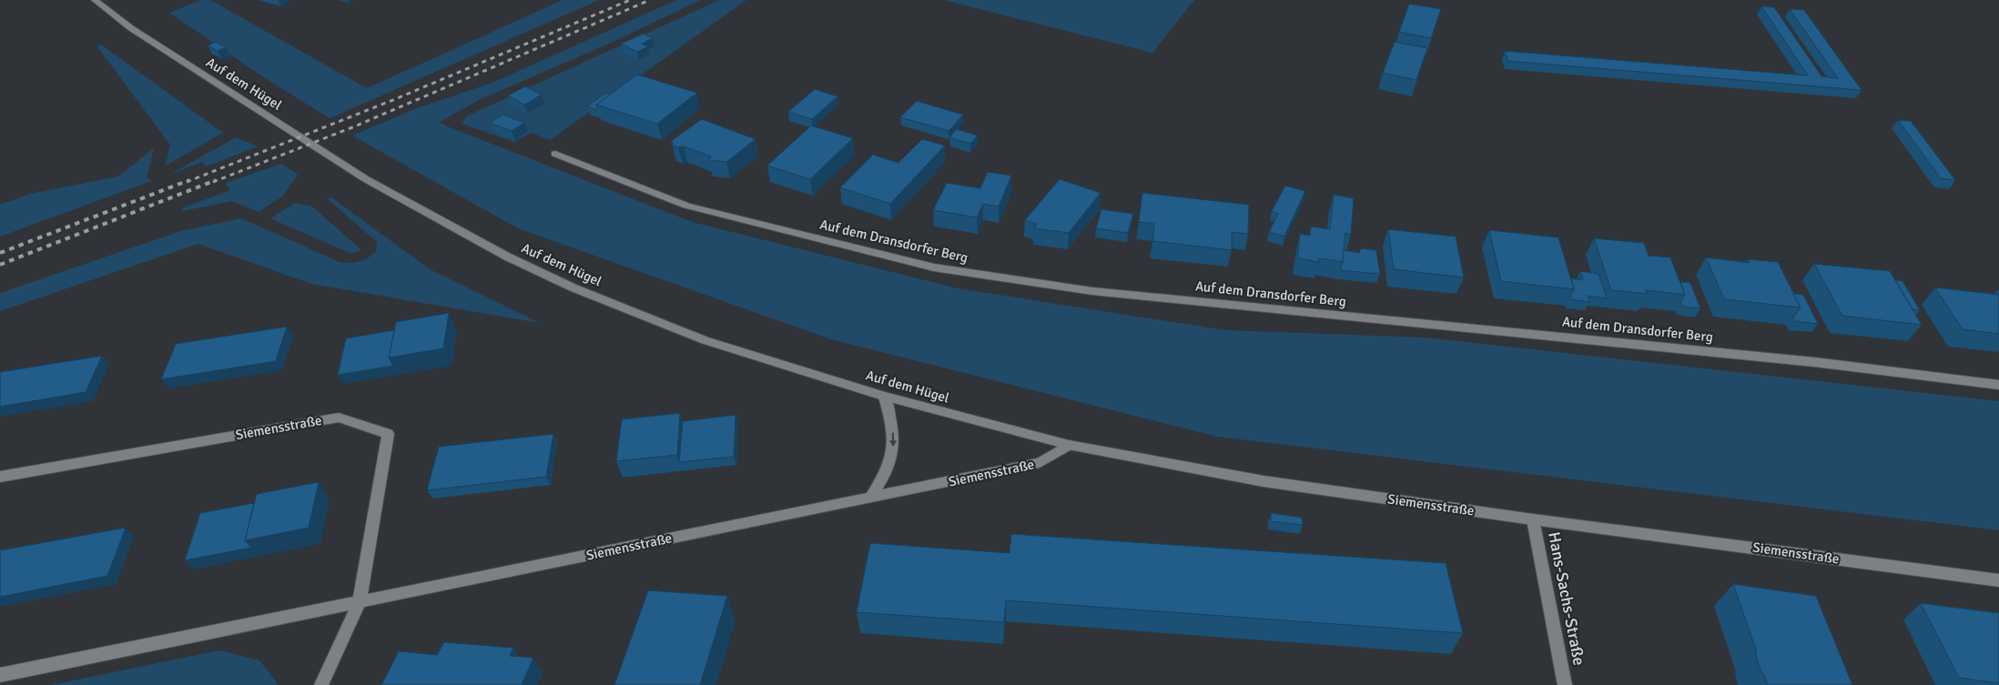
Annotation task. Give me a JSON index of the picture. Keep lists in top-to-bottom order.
{
  "streets": {
    "street": [
      "Auf dem Hügel",
      "Auf dem Dransdorfer Berg",
      "Siemensstraße",
      "Hans-Sachs-Straße"
    ]
  },
  "crossings": [
    ["Auf dem Hügel", "Siemensstraße"],
    ["Siemensstraße", "Hans-Sachs-Straße"]
  ]
}
